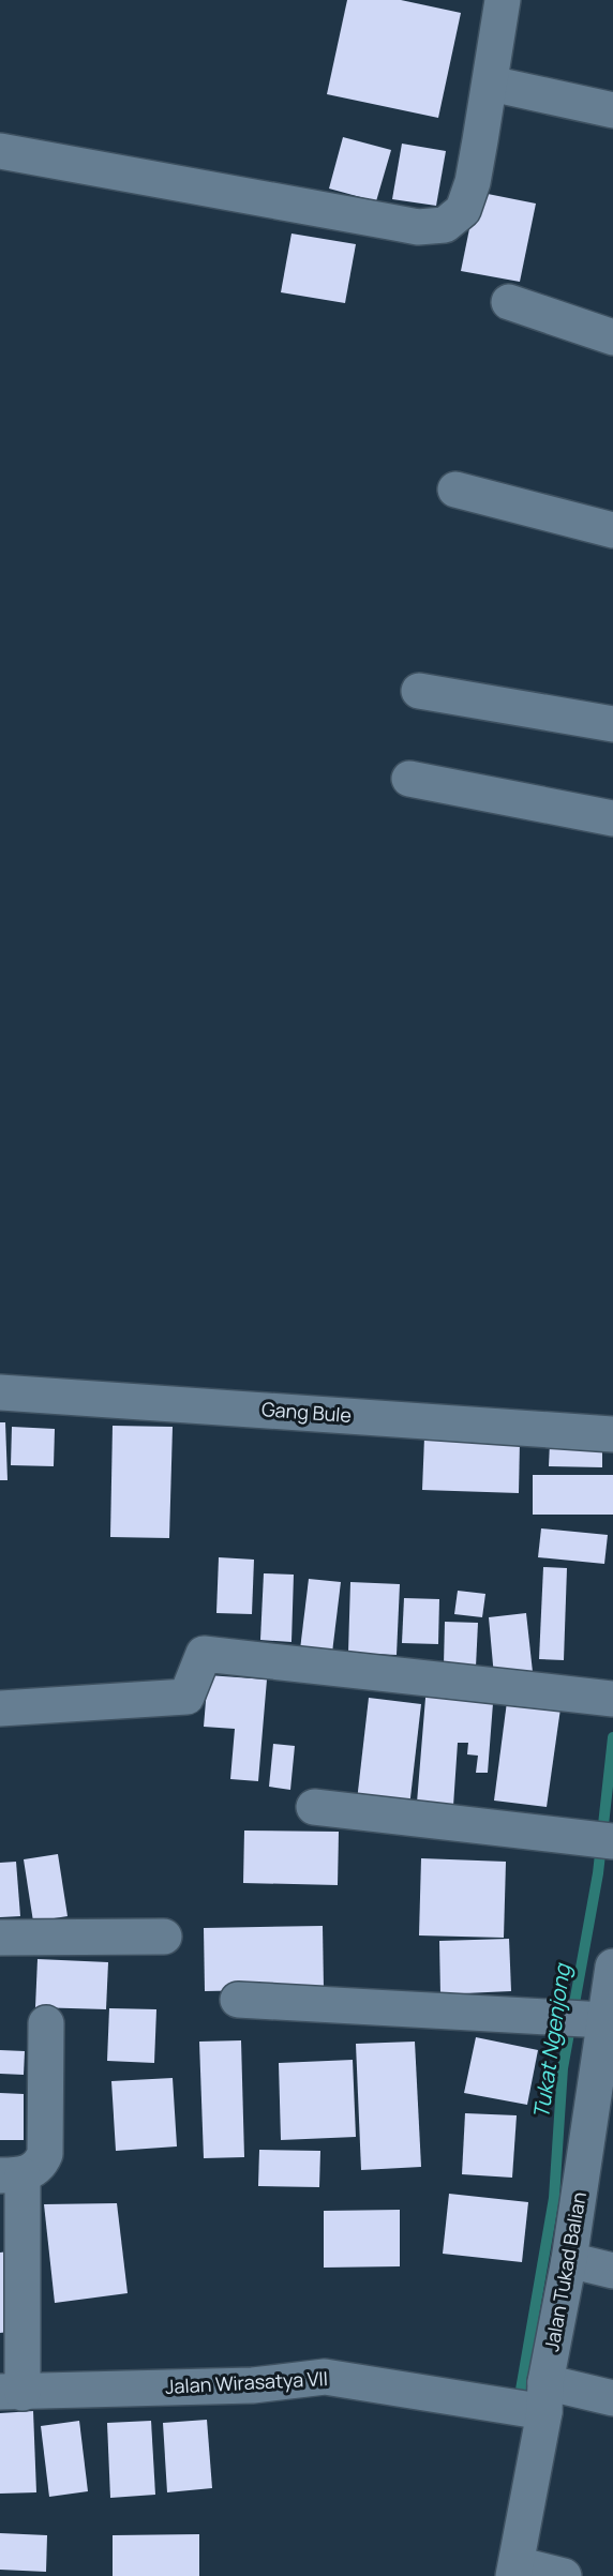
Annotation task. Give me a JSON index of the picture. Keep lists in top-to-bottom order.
{
  "streets": {
    "street": ["Gang Bule", "Jalan Tukad Balian", "Jalan Wirasatya VII"]
  },
  "crossings": [
    ["Jalan Tukad Balian", "Jalan Wirasatya VII"]
  ],
  "water": ["Tukat Ngenjong"]
}
